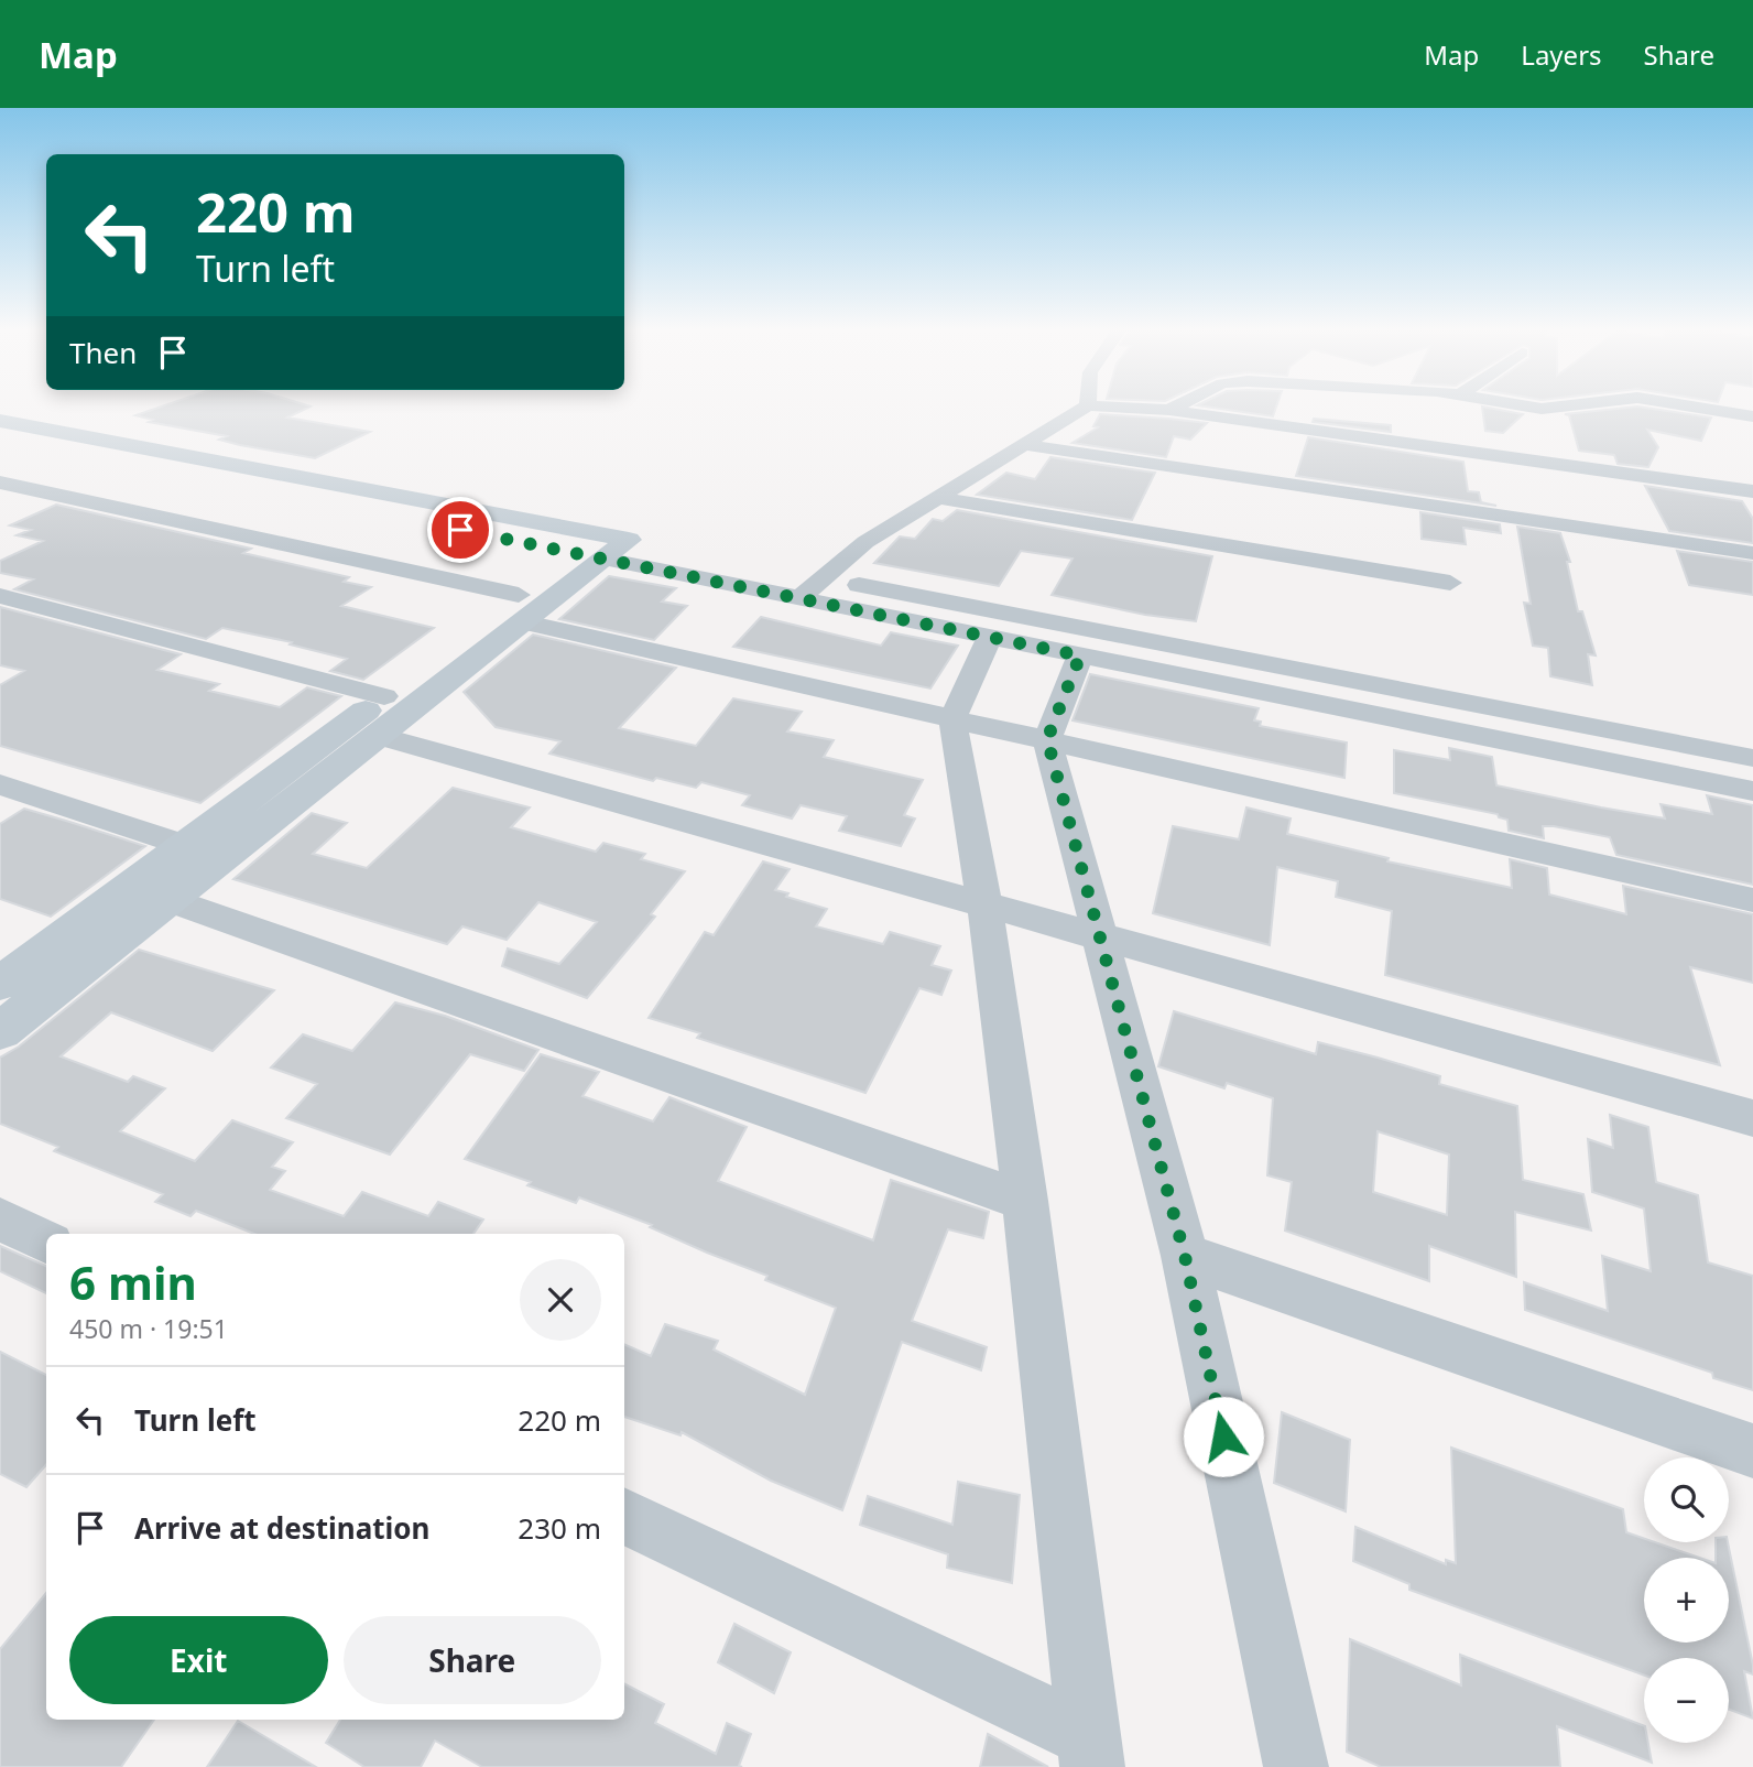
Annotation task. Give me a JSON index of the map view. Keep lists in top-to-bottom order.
{
  "page": {
    "header": "Map",
    "nav": ["Map", "Layers", "Share"],
    "turn": ["220 m", "Turn left"],
    "then": "Then",
    "heading": ["6 min", "450 m · 19:51"],
    "list": [
      {
        "name": "Turn left",
        "value": "220 m"
      },
      {
        "name": "Arrive at destination",
        "value": "230 m"
      }
    ],
    "map_buttons": ["+", "−"],
    "buttons": ["Exit", "Share"]
  }
}
